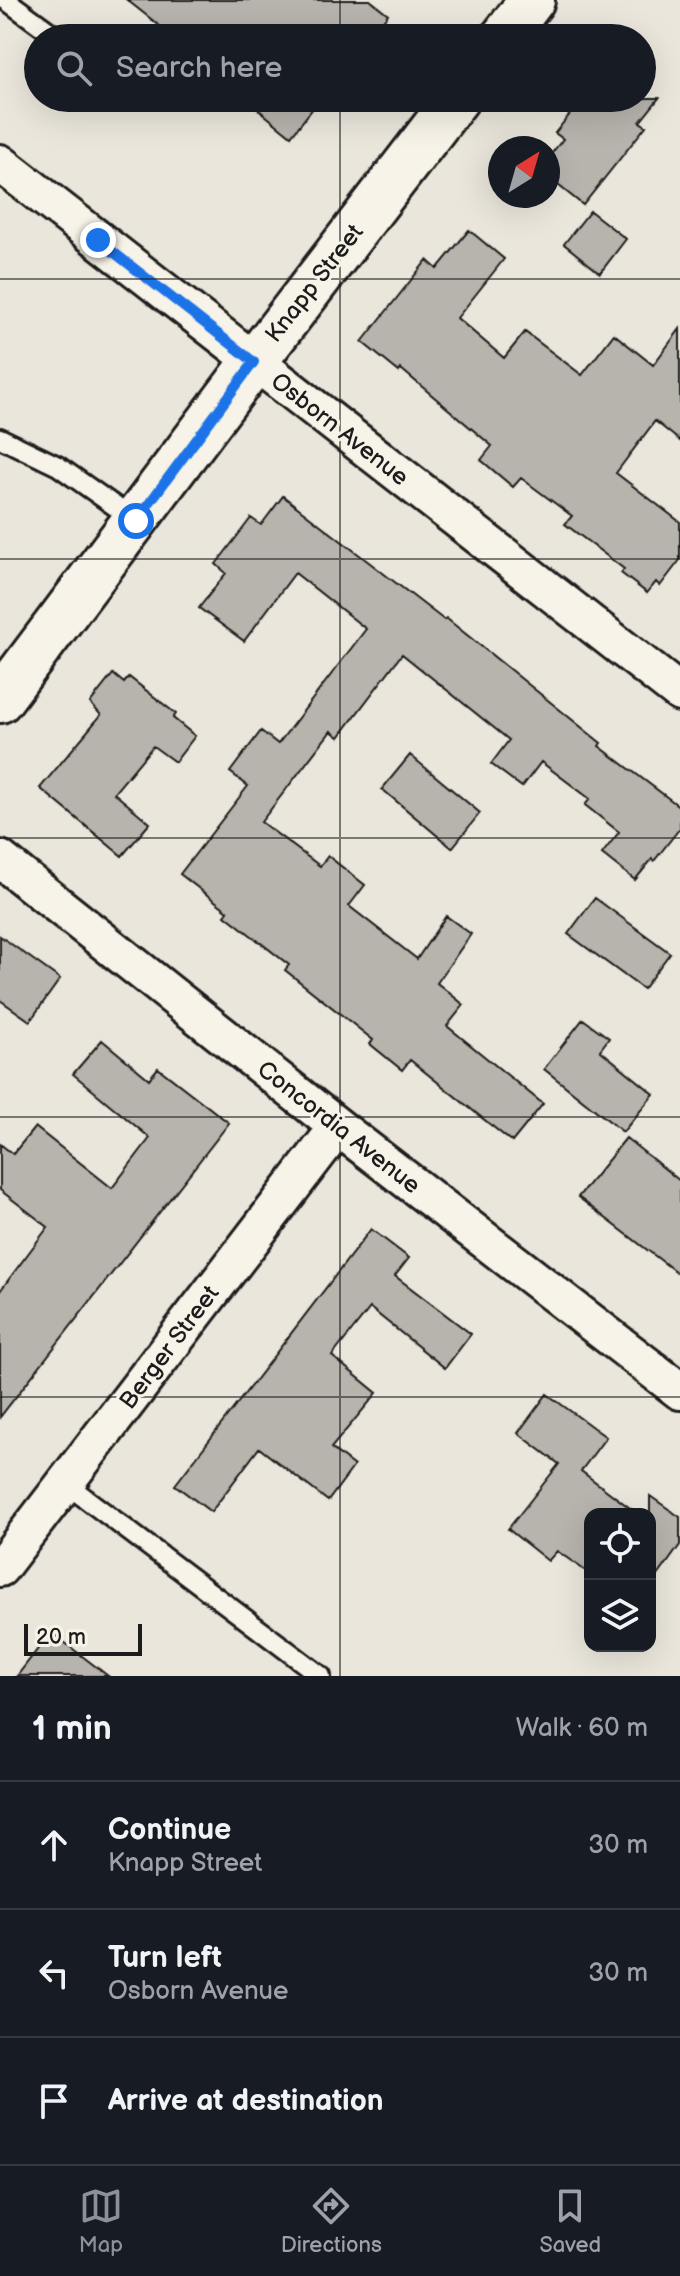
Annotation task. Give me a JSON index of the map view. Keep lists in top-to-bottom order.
{
  "streets": {
    "street": [
      "Knapp Street",
      "Osborn Avenue",
      "Concordia Avenue",
      "Berger Street"
    ]
  },
  "crossings": [
    ["Knapp Street", "Osborn Avenue"],
    ["Concordia Avenue", "Berger Street"]
  ],
  "scale_bar": "20 m",
  "north": "top right",
  "page": {
    "search": "Search here",
    "scale": "20 m",
    "heading": ["1 min", "Walk · 60 m"],
    "list": [
      ["Continue", "Knapp Street", "30 m"],
      ["Turn left", "Osborn Avenue", "30 m"],
      "Arrive at destination"
    ],
    "nav": ["Map", "Directions", "Saved"]
  }
}
